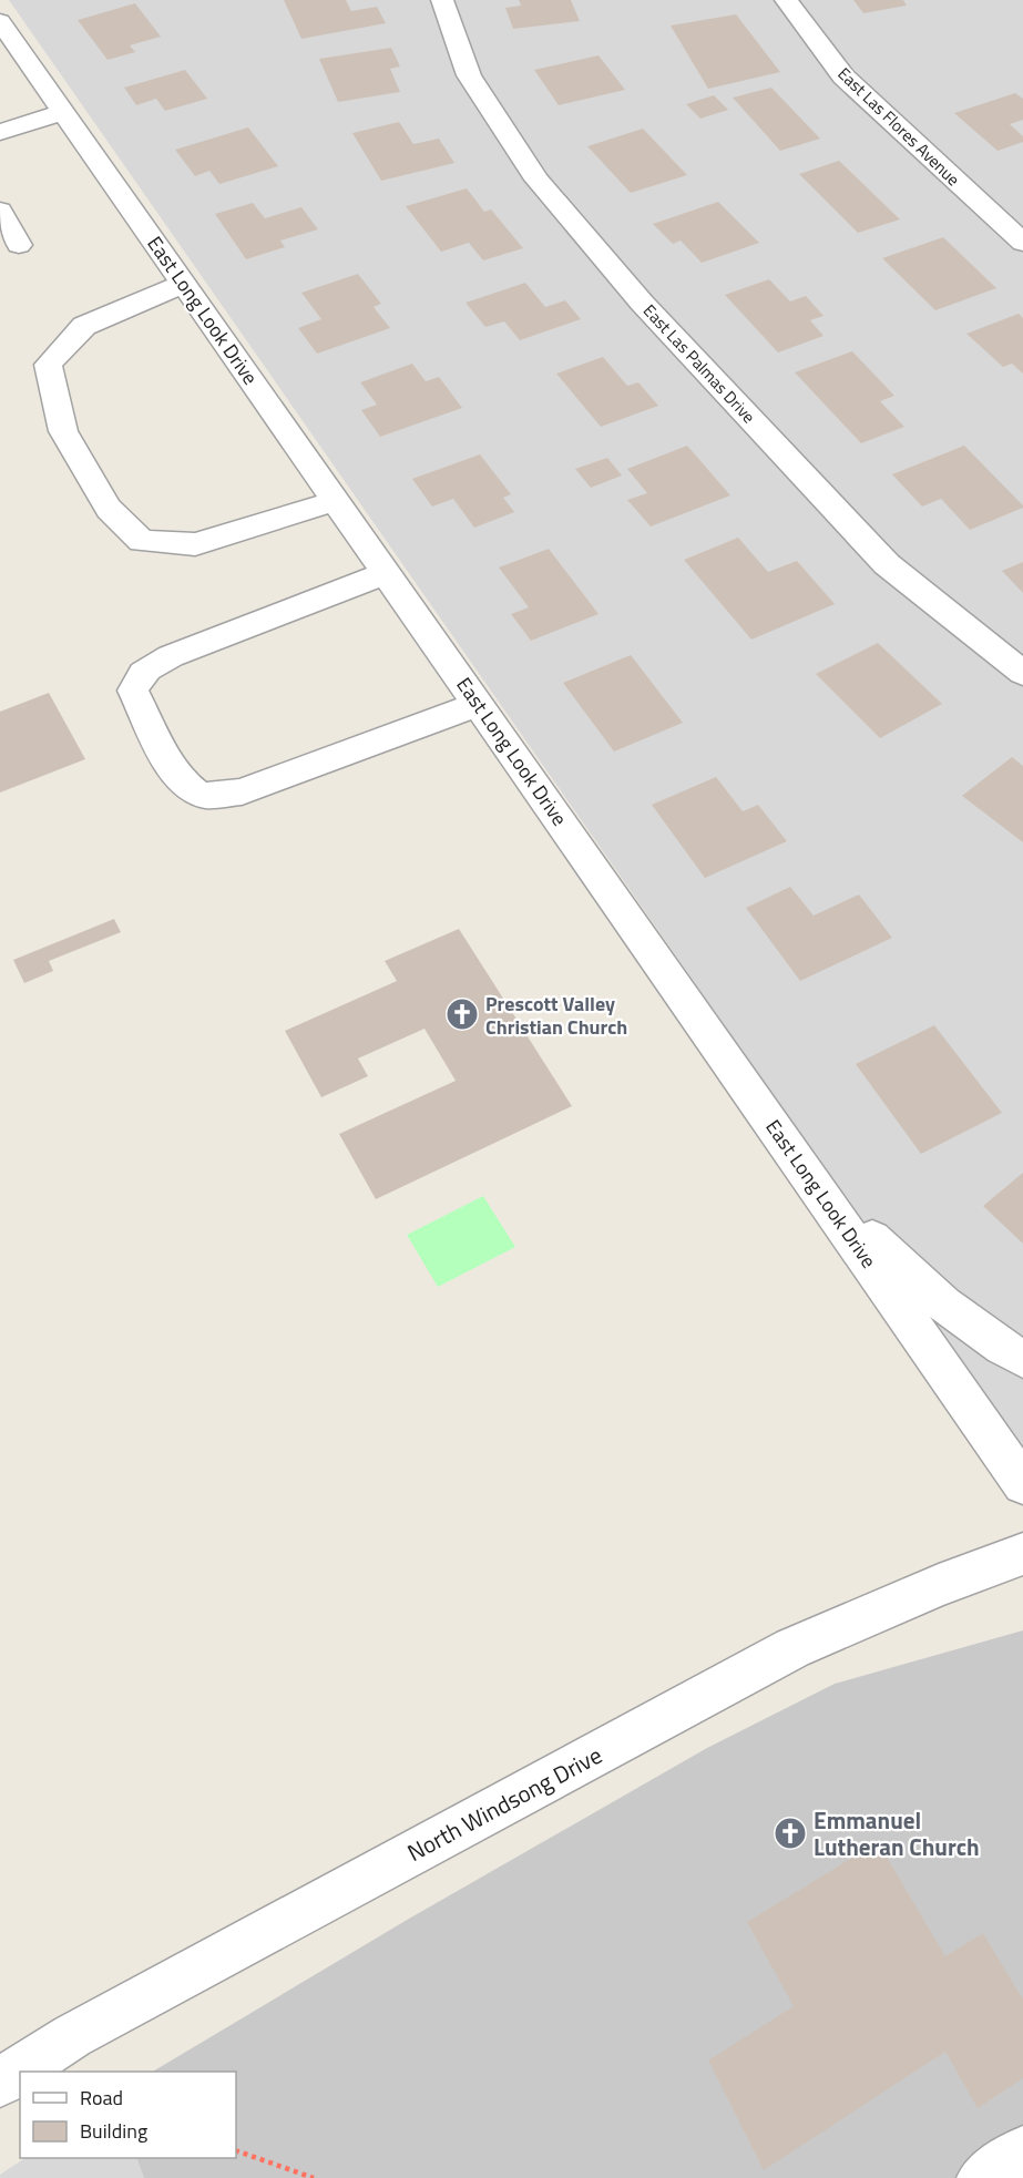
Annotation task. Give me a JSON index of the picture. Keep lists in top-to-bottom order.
{
  "streets": {
    "street": [
      "East Las Flores Avenue",
      "East Long Look Drive",
      "East Las Palmas Drive",
      "North Windsong Drive"
    ]
  },
  "places": {
    "church": ["Prescott Valley Christian Church", "Emmanuel Lutheran Church"]
  },
  "legend": ["Road", "Building"]
}
